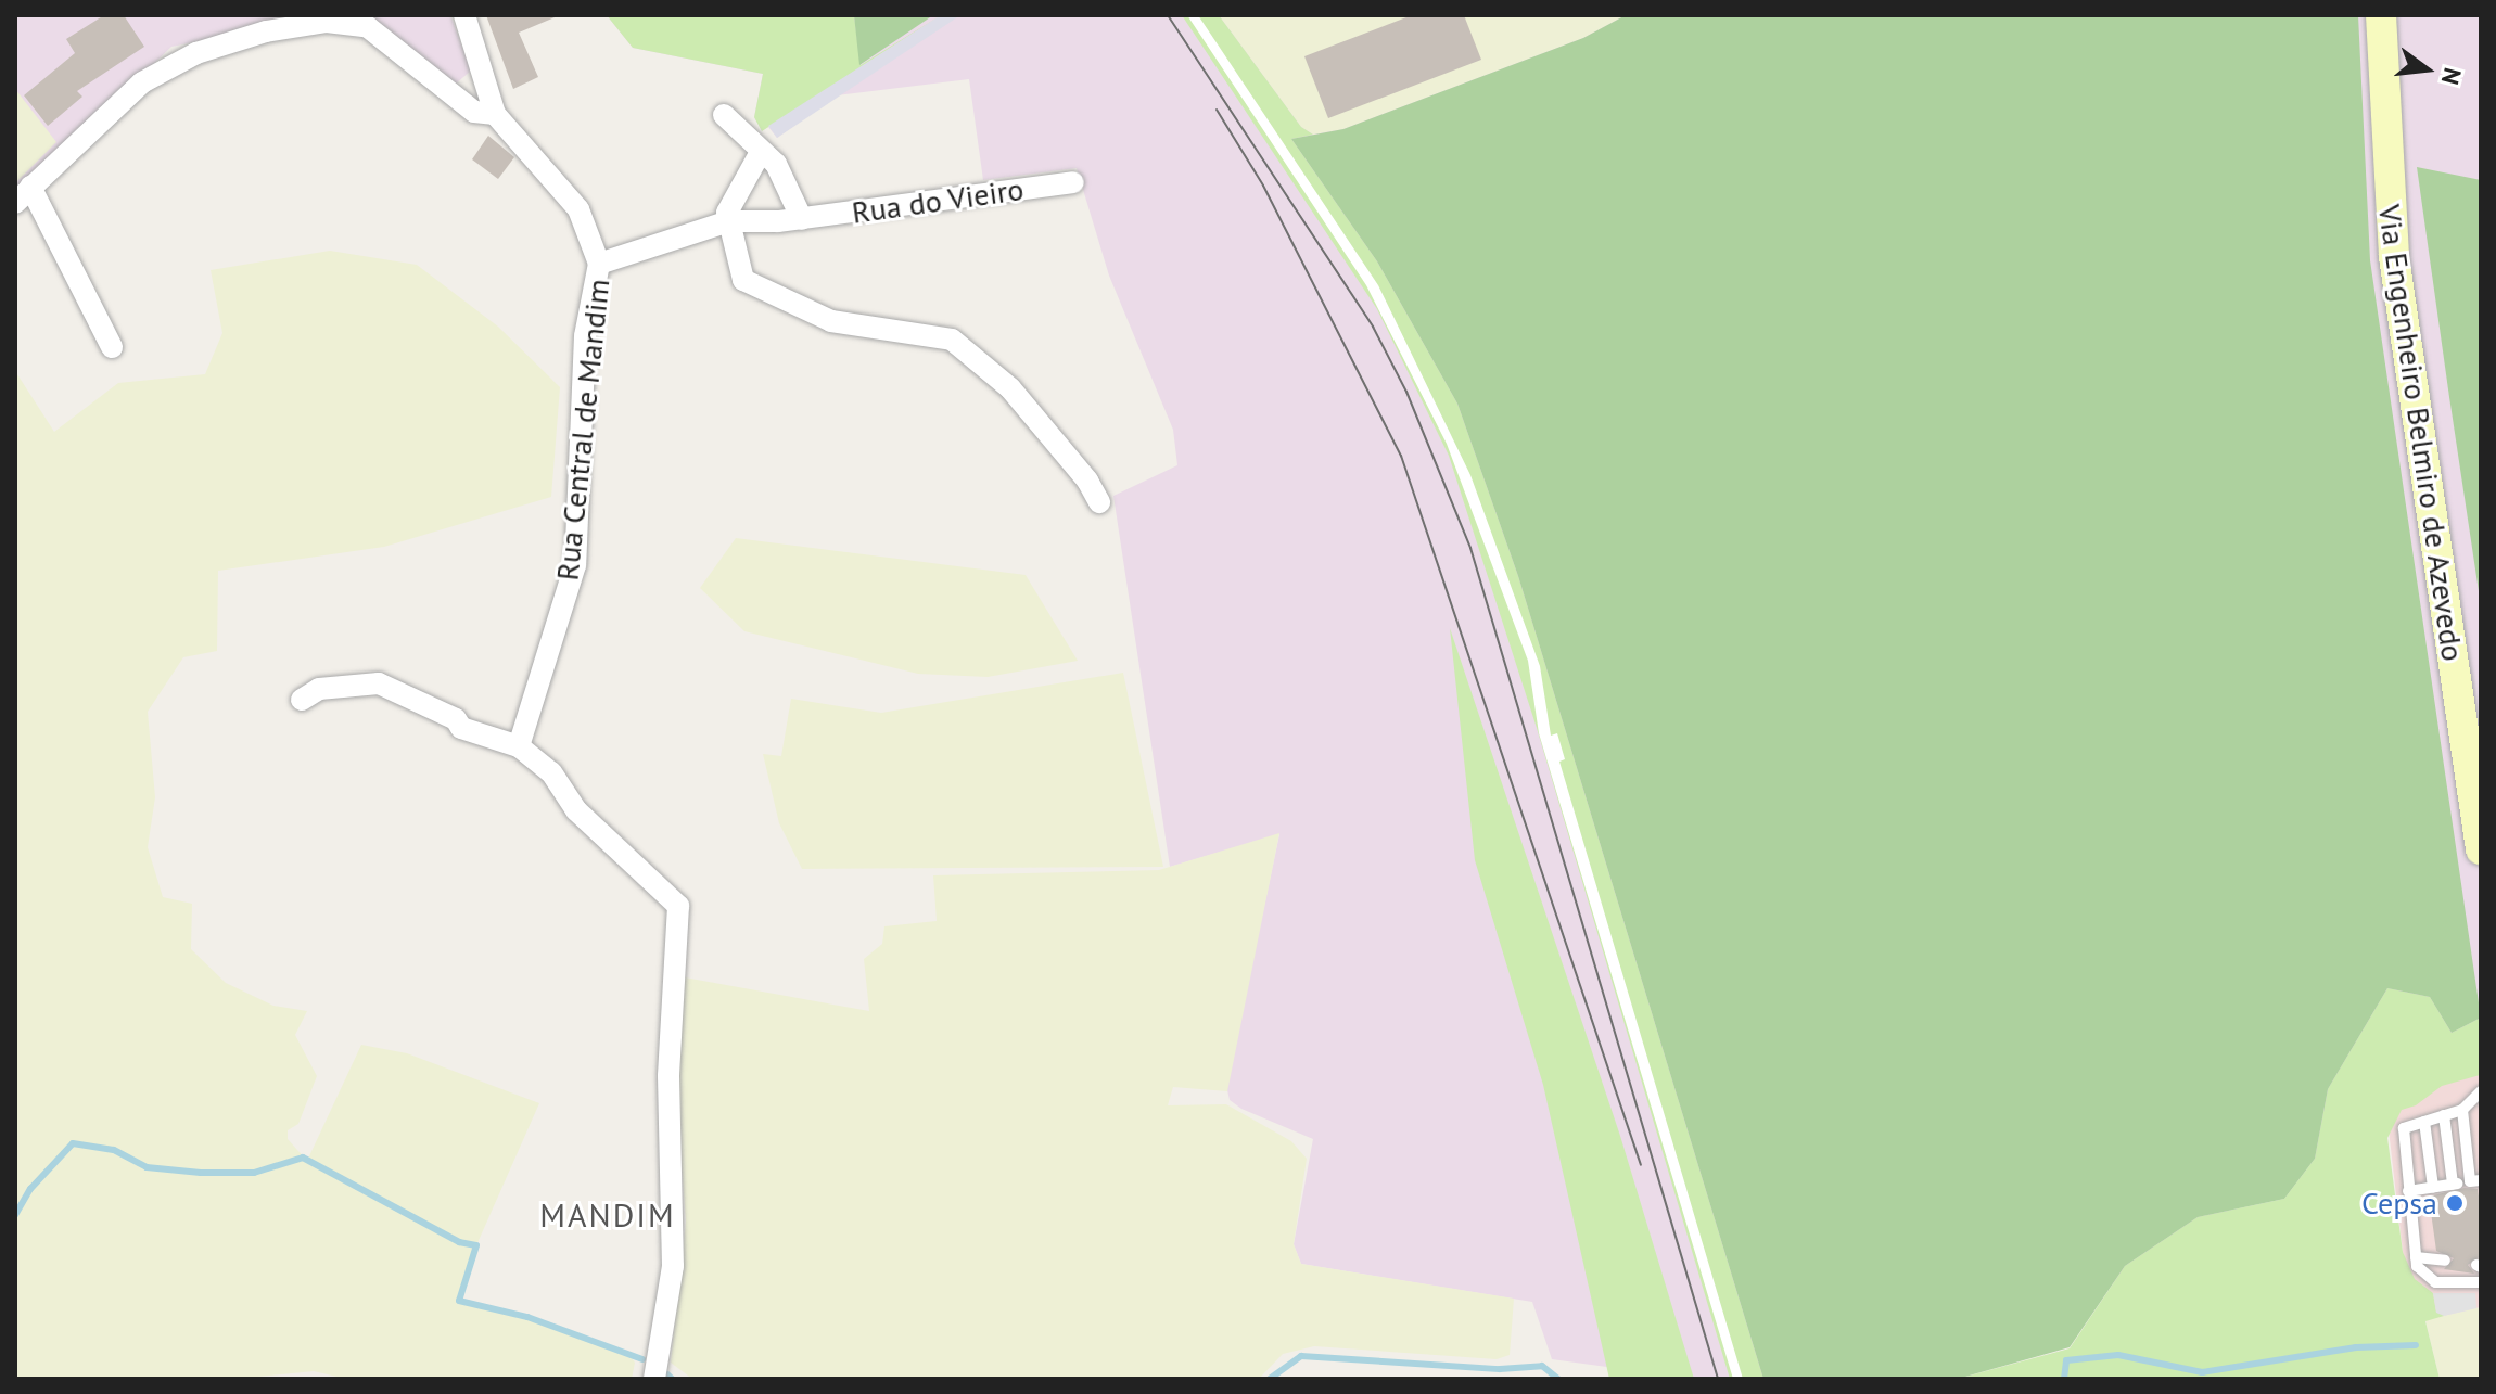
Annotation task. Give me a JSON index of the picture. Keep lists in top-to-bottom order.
{
  "streets": {
    "main road": ["Via Engenheiro Belmiro de Azevedo"],
    "street": ["Rua do Vieiro", "Rua Central de Mandim"]
  },
  "crossings": [
    ["Rua do Vieiro", "Rua Central de Mandim"]
  ],
  "districts": ["MANDIM"],
  "places": ["Cepsa"],
  "north": "right"
}
